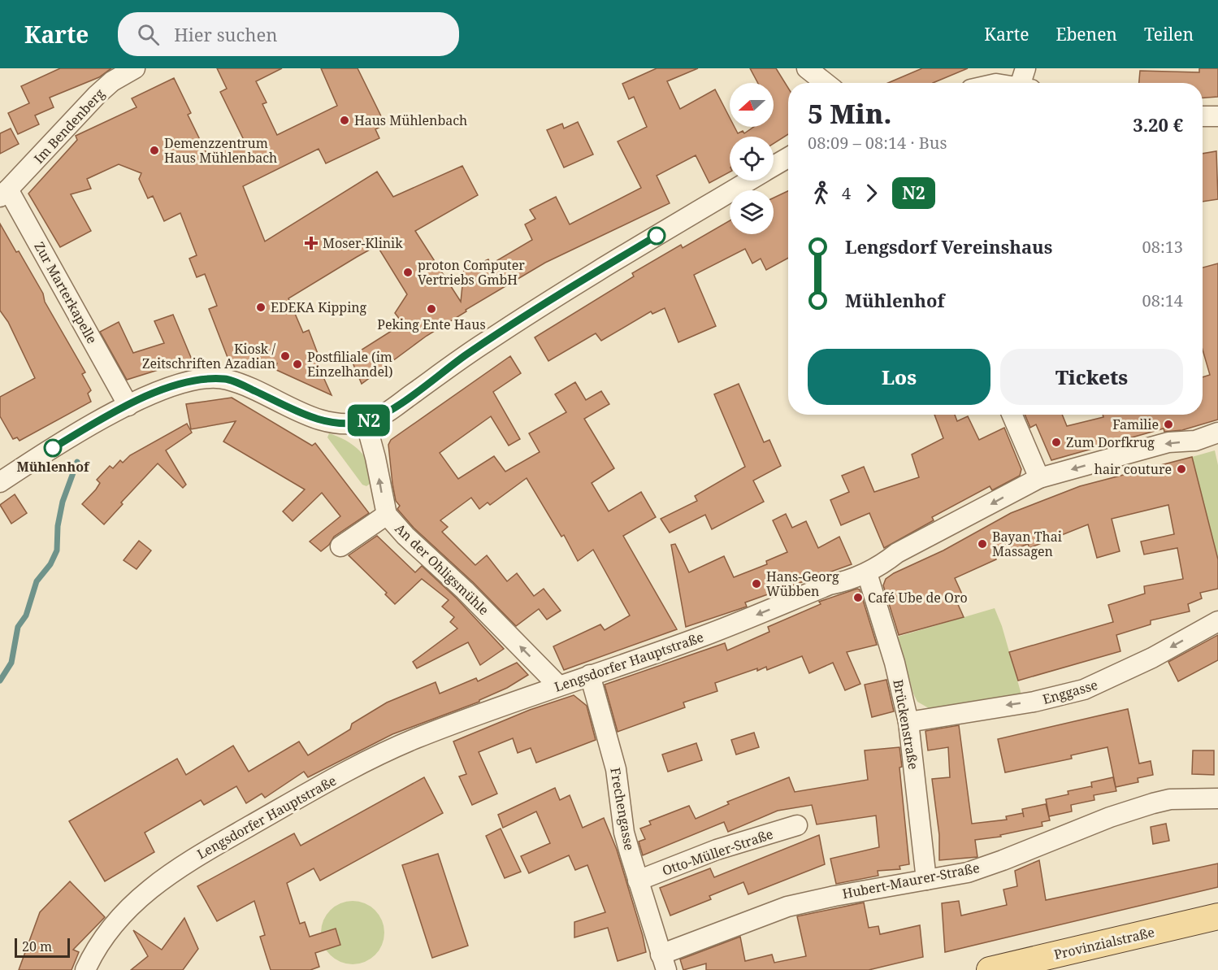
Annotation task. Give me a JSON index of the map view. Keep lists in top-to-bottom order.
{
  "streets": {
    "main road": ["Provinzialstraße"],
    "street": [
      "Im Bendenberg",
      "Zur Marterkapelle",
      "An der Ohligsmühle",
      "Lengsdorfer Hauptstraße",
      "Enggasse",
      "Brückenstraße",
      "Frechengasse",
      "Otto-Müller-Straße",
      "Hubert-Maurer-Straße"
    ]
  },
  "crossings": [
    ["Im Bendenberg", "Zur Marterkapelle"],
    ["An der Ohligsmühle", "Lengsdorfer Hauptstraße"],
    ["Lengsdorfer Hauptstraße", "Brückenstraße"],
    ["Lengsdorfer Hauptstraße", "Frechengasse"],
    ["Enggasse", "Brückenstraße"],
    ["Brückenstraße", "Hubert-Maurer-Straße"],
    ["Frechengasse", "Otto-Müller-Straße"],
    ["Frechengasse", "Hubert-Maurer-Straße"]
  ],
  "one_way": ["An der Ohligsmühle", "Lengsdorfer Hauptstraße", "Enggasse"],
  "places": {
    "other": [
      "Haus Mühlenbach",
      "Demenzzentrum Haus Mühlenbach",
      "proton Computer Vertriebs GmbH",
      "EDEKA Kipping",
      "Peking Ente Haus",
      "Kiosk / Zeitschriften Azadian",
      "Postfiliale (im Einzelhandel)",
      "Familie",
      "Zum Dorfkrug",
      "Mühlenhof",
      "hair couture",
      "Bayan Thai Massagen",
      "Hans-Georg Wübben",
      "Café Ube de Oro"
    ],
    "health": ["Moser-Klinik"]
  },
  "lines": ["bus line N2"],
  "scale_bar": "20 m",
  "north": "left",
  "page": {
    "header": "Karte",
    "search": "Hier suchen",
    "nav": ["Karte", "Ebenen", "Teilen"],
    "on_map": "N2",
    "heading": ["5 Min.", "08:09 – 08:14 · Bus", "3.20 €"],
    "legs": ["4", "N2"],
    "list": [
      {
        "name": "Lengsdorf Vereinshaus",
        "value": "08:13"
      },
      {
        "name": "Mühlenhof",
        "value": "08:14"
      }
    ],
    "buttons": ["Los", "Tickets"],
    "scale": "20 m"
  }
}
